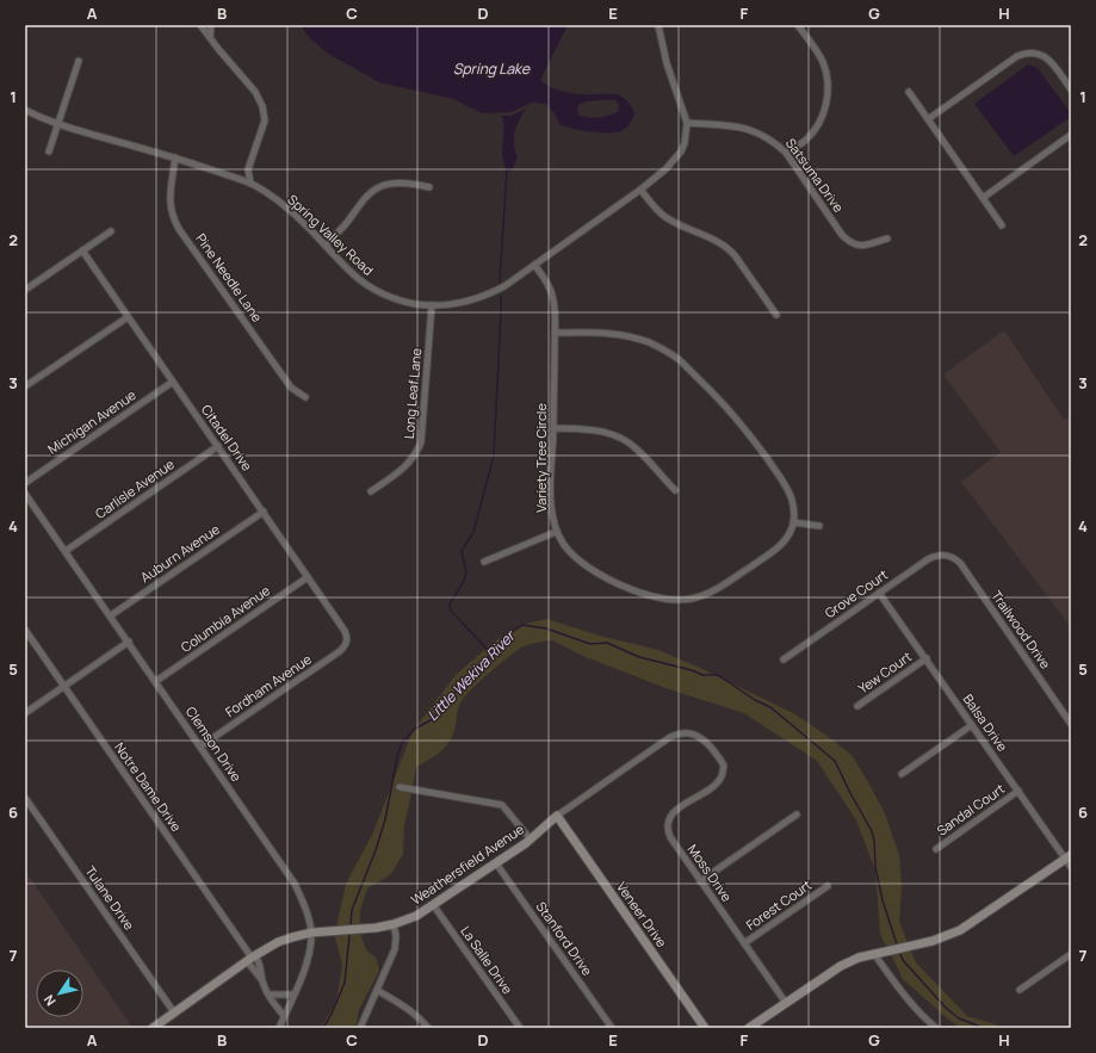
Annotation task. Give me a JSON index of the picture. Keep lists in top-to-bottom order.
{
  "streets": {
    "street": [
      "Satsuma Drive",
      "Spring Valley Road",
      "Pine Needle Lane",
      "Long Leaf Lane",
      "Michigan Avenue",
      "Citadel Drive",
      "Variety Tree Circle",
      "Carlisle Avenue",
      "Auburn Avenue",
      "Grove Court",
      "Columbia Avenue",
      "Trailwood Drive",
      "Yew Court",
      "Fordham Avenue",
      "Balsa Drive",
      "Clemson Drive",
      "Notre Dame Drive",
      "Sandal Court",
      "Weathersfield Avenue",
      "Moss Drive",
      "Tulane Drive",
      "Forest Court",
      "Veneer Drive",
      "Stanford Drive",
      "La Salle Drive"
    ]
  },
  "crossings": [
    ["Satsuma Drive", "Spring Valley Road"],
    ["Spring Valley Road", "Pine Needle Lane"],
    ["Spring Valley Road", "Long Leaf Lane"],
    ["Spring Valley Road", "Variety Tree Circle"],
    ["Michigan Avenue", "Citadel Drive"],
    ["Citadel Drive", "Carlisle Avenue"],
    ["Citadel Drive", "Auburn Avenue"],
    ["Citadel Drive", "Columbia Avenue"],
    ["Citadel Drive", "Fordham Avenue"],
    ["Carlisle Avenue", "Clemson Drive"],
    ["Auburn Avenue", "Clemson Drive"],
    ["Grove Court", "Trailwood Drive"],
    ["Grove Court", "Balsa Drive"],
    ["Columbia Avenue", "Clemson Drive"],
    ["Yew Court", "Balsa Drive"],
    ["Fordham Avenue", "Clemson Drive"],
    ["Balsa Drive", "Sandal Court"],
    ["Clemson Drive", "Notre Dame Drive"],
    ["Clemson Drive", "Weathersfield Avenue"],
    ["Notre Dame Drive", "Weathersfield Avenue"],
    ["Weathersfield Avenue", "Moss Drive"],
    ["Weathersfield Avenue", "Tulane Drive"],
    ["Weathersfield Avenue", "Veneer Drive"],
    ["Weathersfield Avenue", "Stanford Drive"],
    ["Weathersfield Avenue", "La Salle Drive"],
    ["Moss Drive", "Forest Court"]
  ],
  "water": ["Spring Lake", "Little Wekiva River"],
  "north": "bottom left",
  "grid": {
    "columns": [
      "A",
      "B",
      "C",
      "D",
      "E",
      "F",
      "G",
      "H"
    ],
    "rows": [
      "1",
      "2",
      "3",
      "4",
      "5",
      "6",
      "7"
    ]
  }
}
